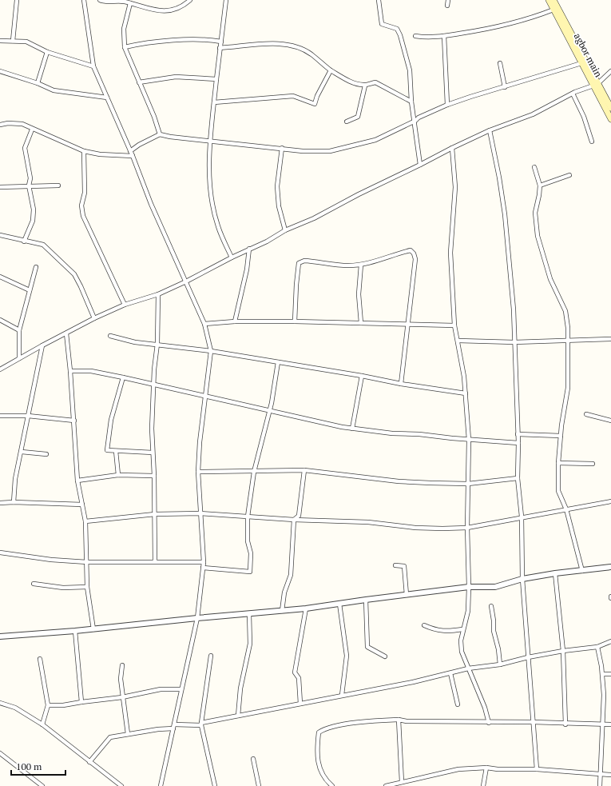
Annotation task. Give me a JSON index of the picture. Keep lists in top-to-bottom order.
{
  "streets": {
    "main road": ["agbor main"]
  },
  "scale_bar": "100 m"
}
